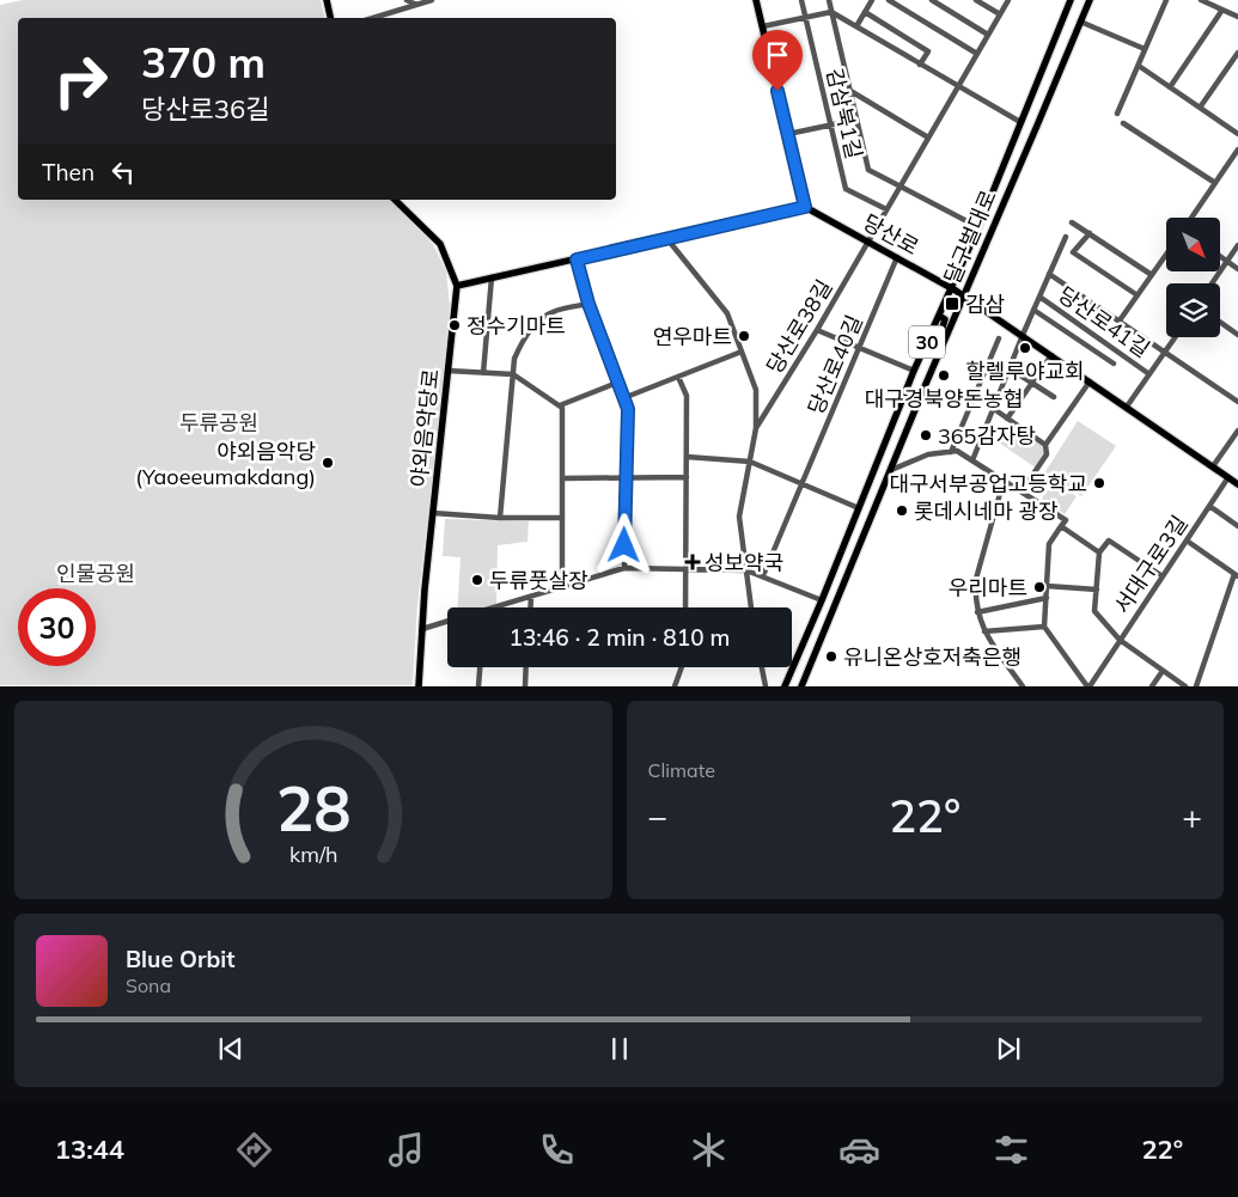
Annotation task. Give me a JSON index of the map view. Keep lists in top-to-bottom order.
{
  "streets": {
    "main road": [
      "당산로",
      "달구벌대로",
      "30",
      "야외음악당로"
    ],
    "street": [
      "감삼북1길",
      "당산로41길",
      "당산로38길",
      "당산로40길",
      "서대구로3길"
    ]
  },
  "crossings": [
    ["감삼북1길", "당산로38길"],
    ["당산로", "달구벌대로"],
    ["당산로", "당산로41길"],
    ["당산로", "당산로38길"],
    ["당산로", "당산로40길"],
    ["당산로", "서대구로3길"]
  ],
  "parks": ["두류공원", "인물공원"],
  "places": {
    "transit": ["감삼"],
    "other": [
      "정수기마트",
      "연우마트",
      "할렐루야교회",
      "대구경북양돈농협",
      "365감자탕",
      "야외음악당 (Yaoeeumakdang)",
      "대구서부공업고등학교",
      "롯데시네마 광장",
      "두류풋살장",
      "우리마트",
      "유니온상호저축은행"
    ],
    "health": ["성보약국"]
  },
  "north": "bottom right",
  "page": {
    "turn": ["370 m", "당산로36길"],
    "then": "Then",
    "limit": "30",
    "trip": "13:46 · 2 min · 810 m",
    "tile": "Climate",
    "heat": ["−", "22°", "+"],
    "song": ["Blue Orbit", "Sona"],
    "tabs": ["13:44", "22°"],
    "gauge": ["28", "km/h"]
  }
}
